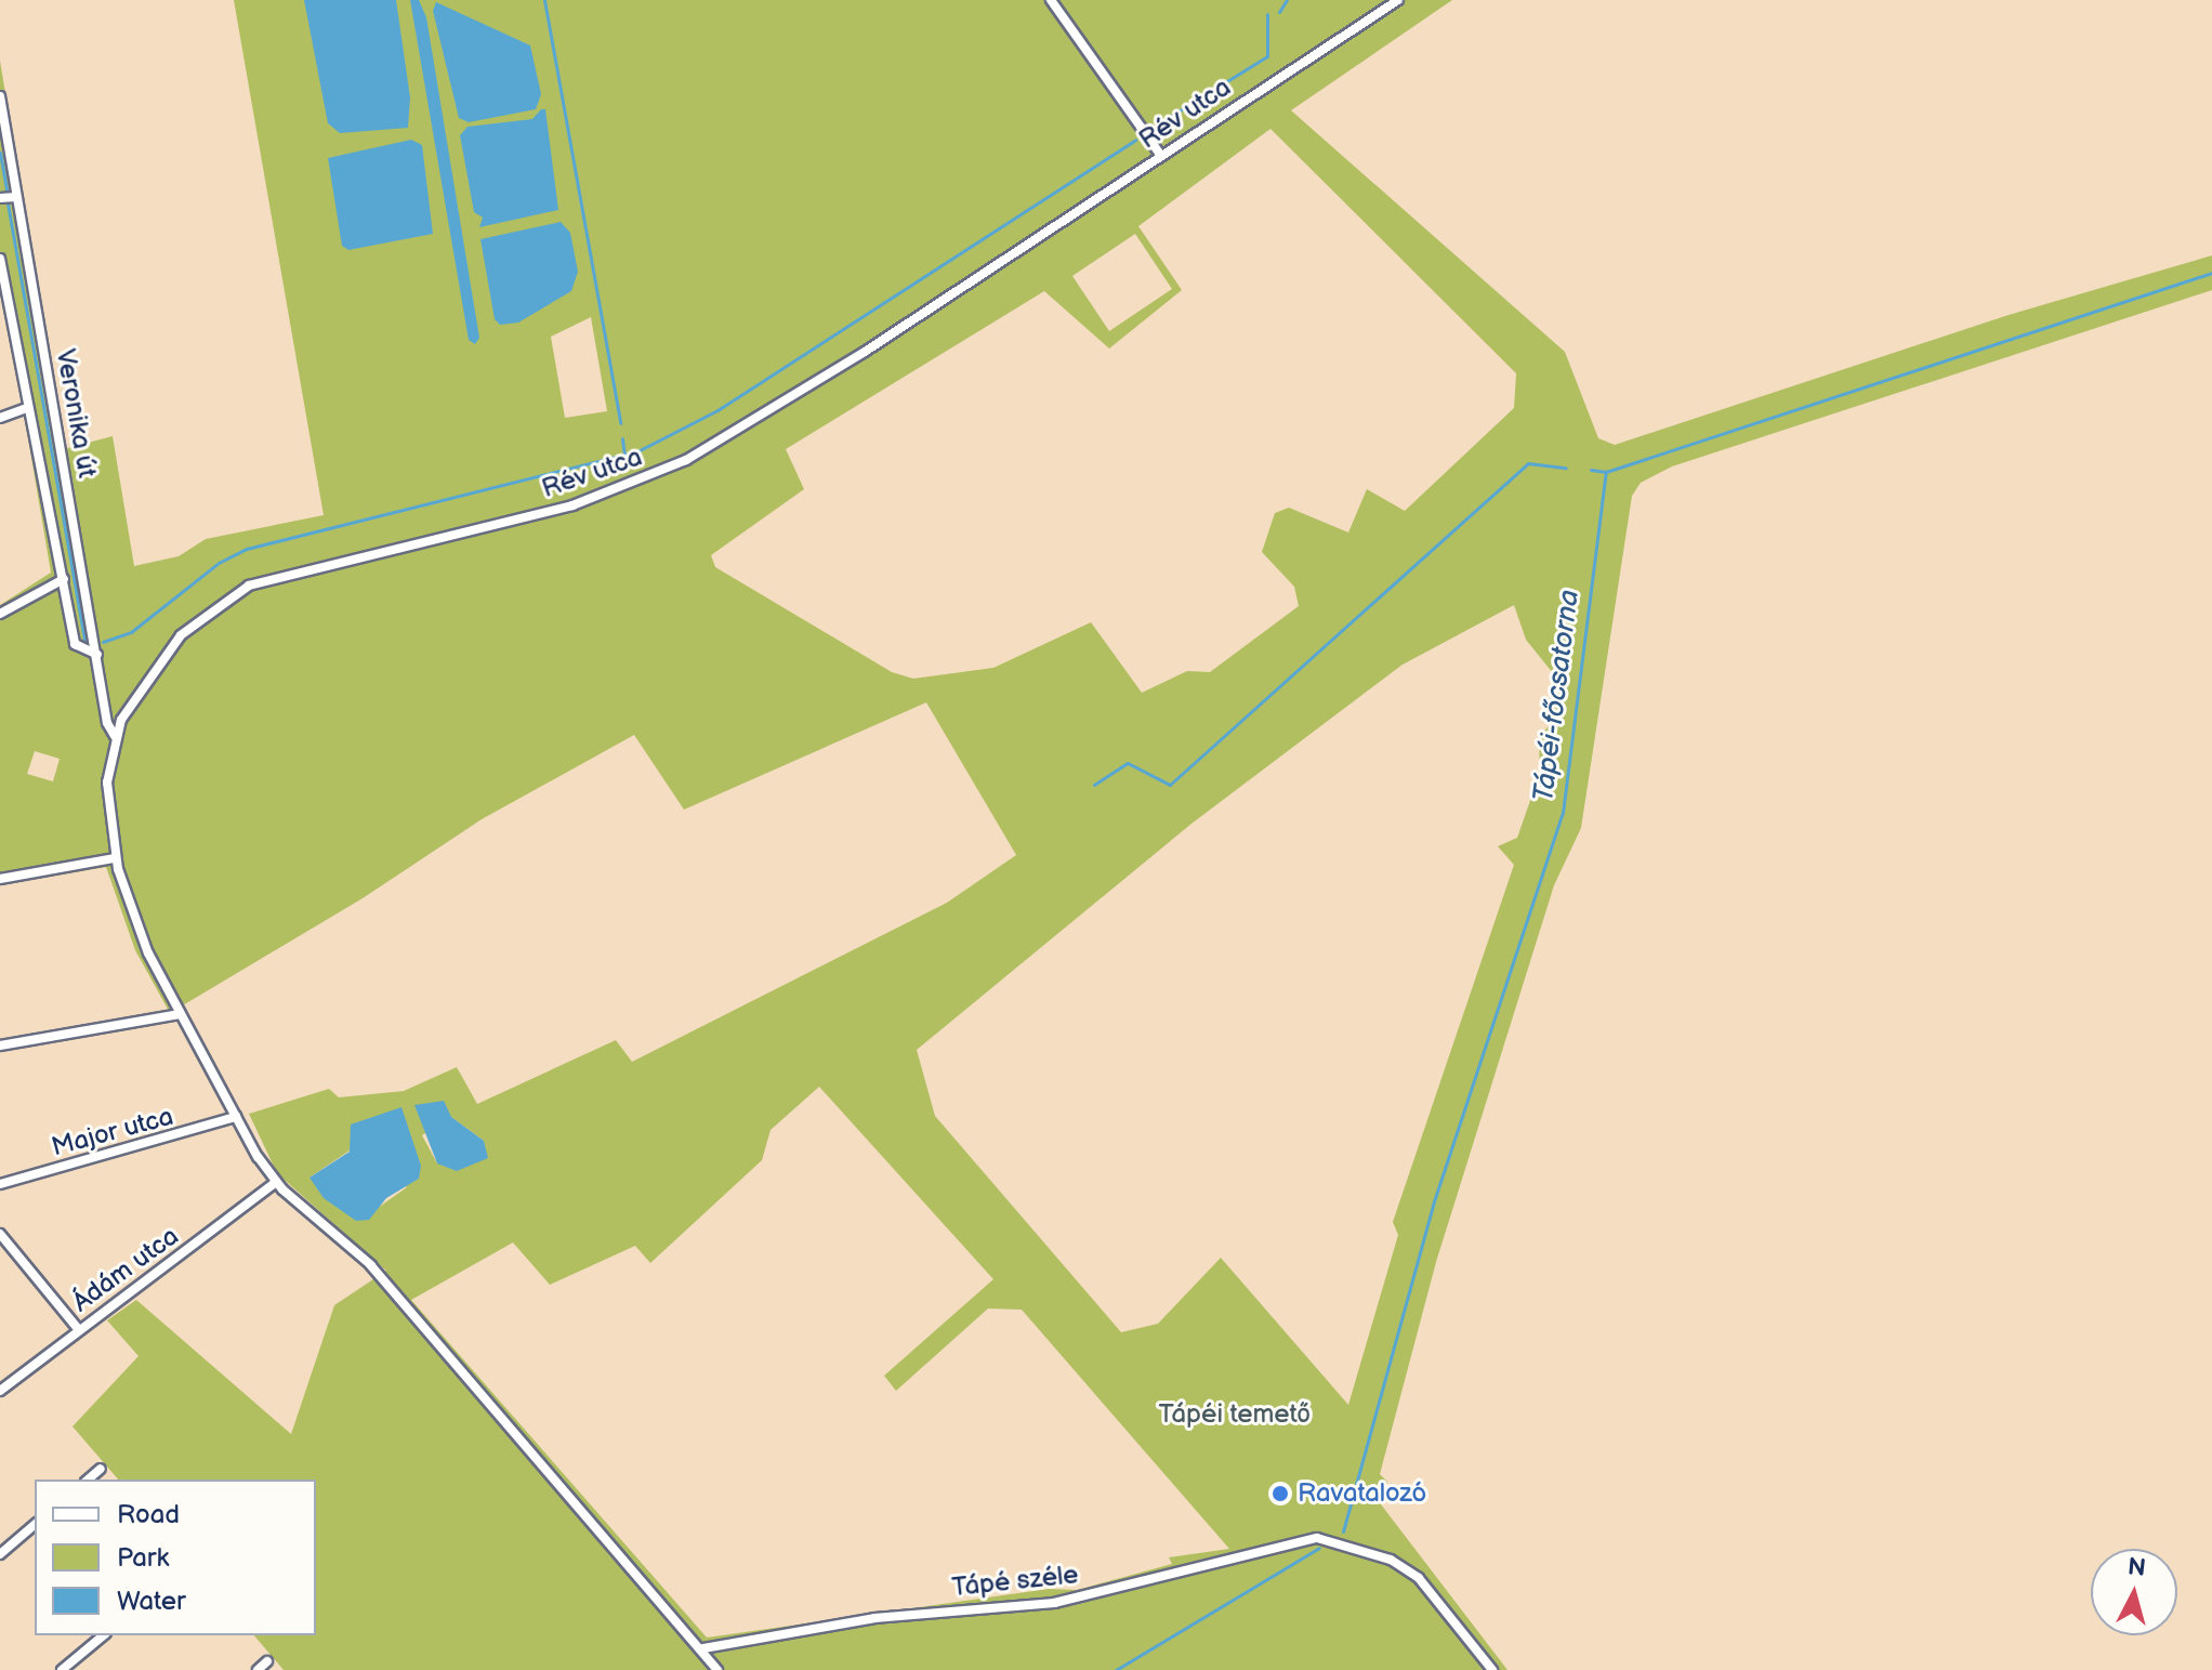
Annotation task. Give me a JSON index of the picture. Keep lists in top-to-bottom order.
{
  "streets": {
    "street": [
      "Rév utca",
      "Veronika út",
      "Major utca",
      "Ádám utca",
      "Tápé széle"
    ]
  },
  "crossings": [
    ["Rév utca", "Veronika út"],
    ["Rév utca", "Major utca"],
    ["Rév utca", "Ádám utca"],
    ["Rév utca", "Tápé széle"]
  ],
  "water": ["Tápéi-főcsatorna"],
  "parks": ["Tápéi temető"],
  "places": ["Ravatalozó"],
  "legend": ["Road", "Park", "Water"],
  "north": "top"
}
